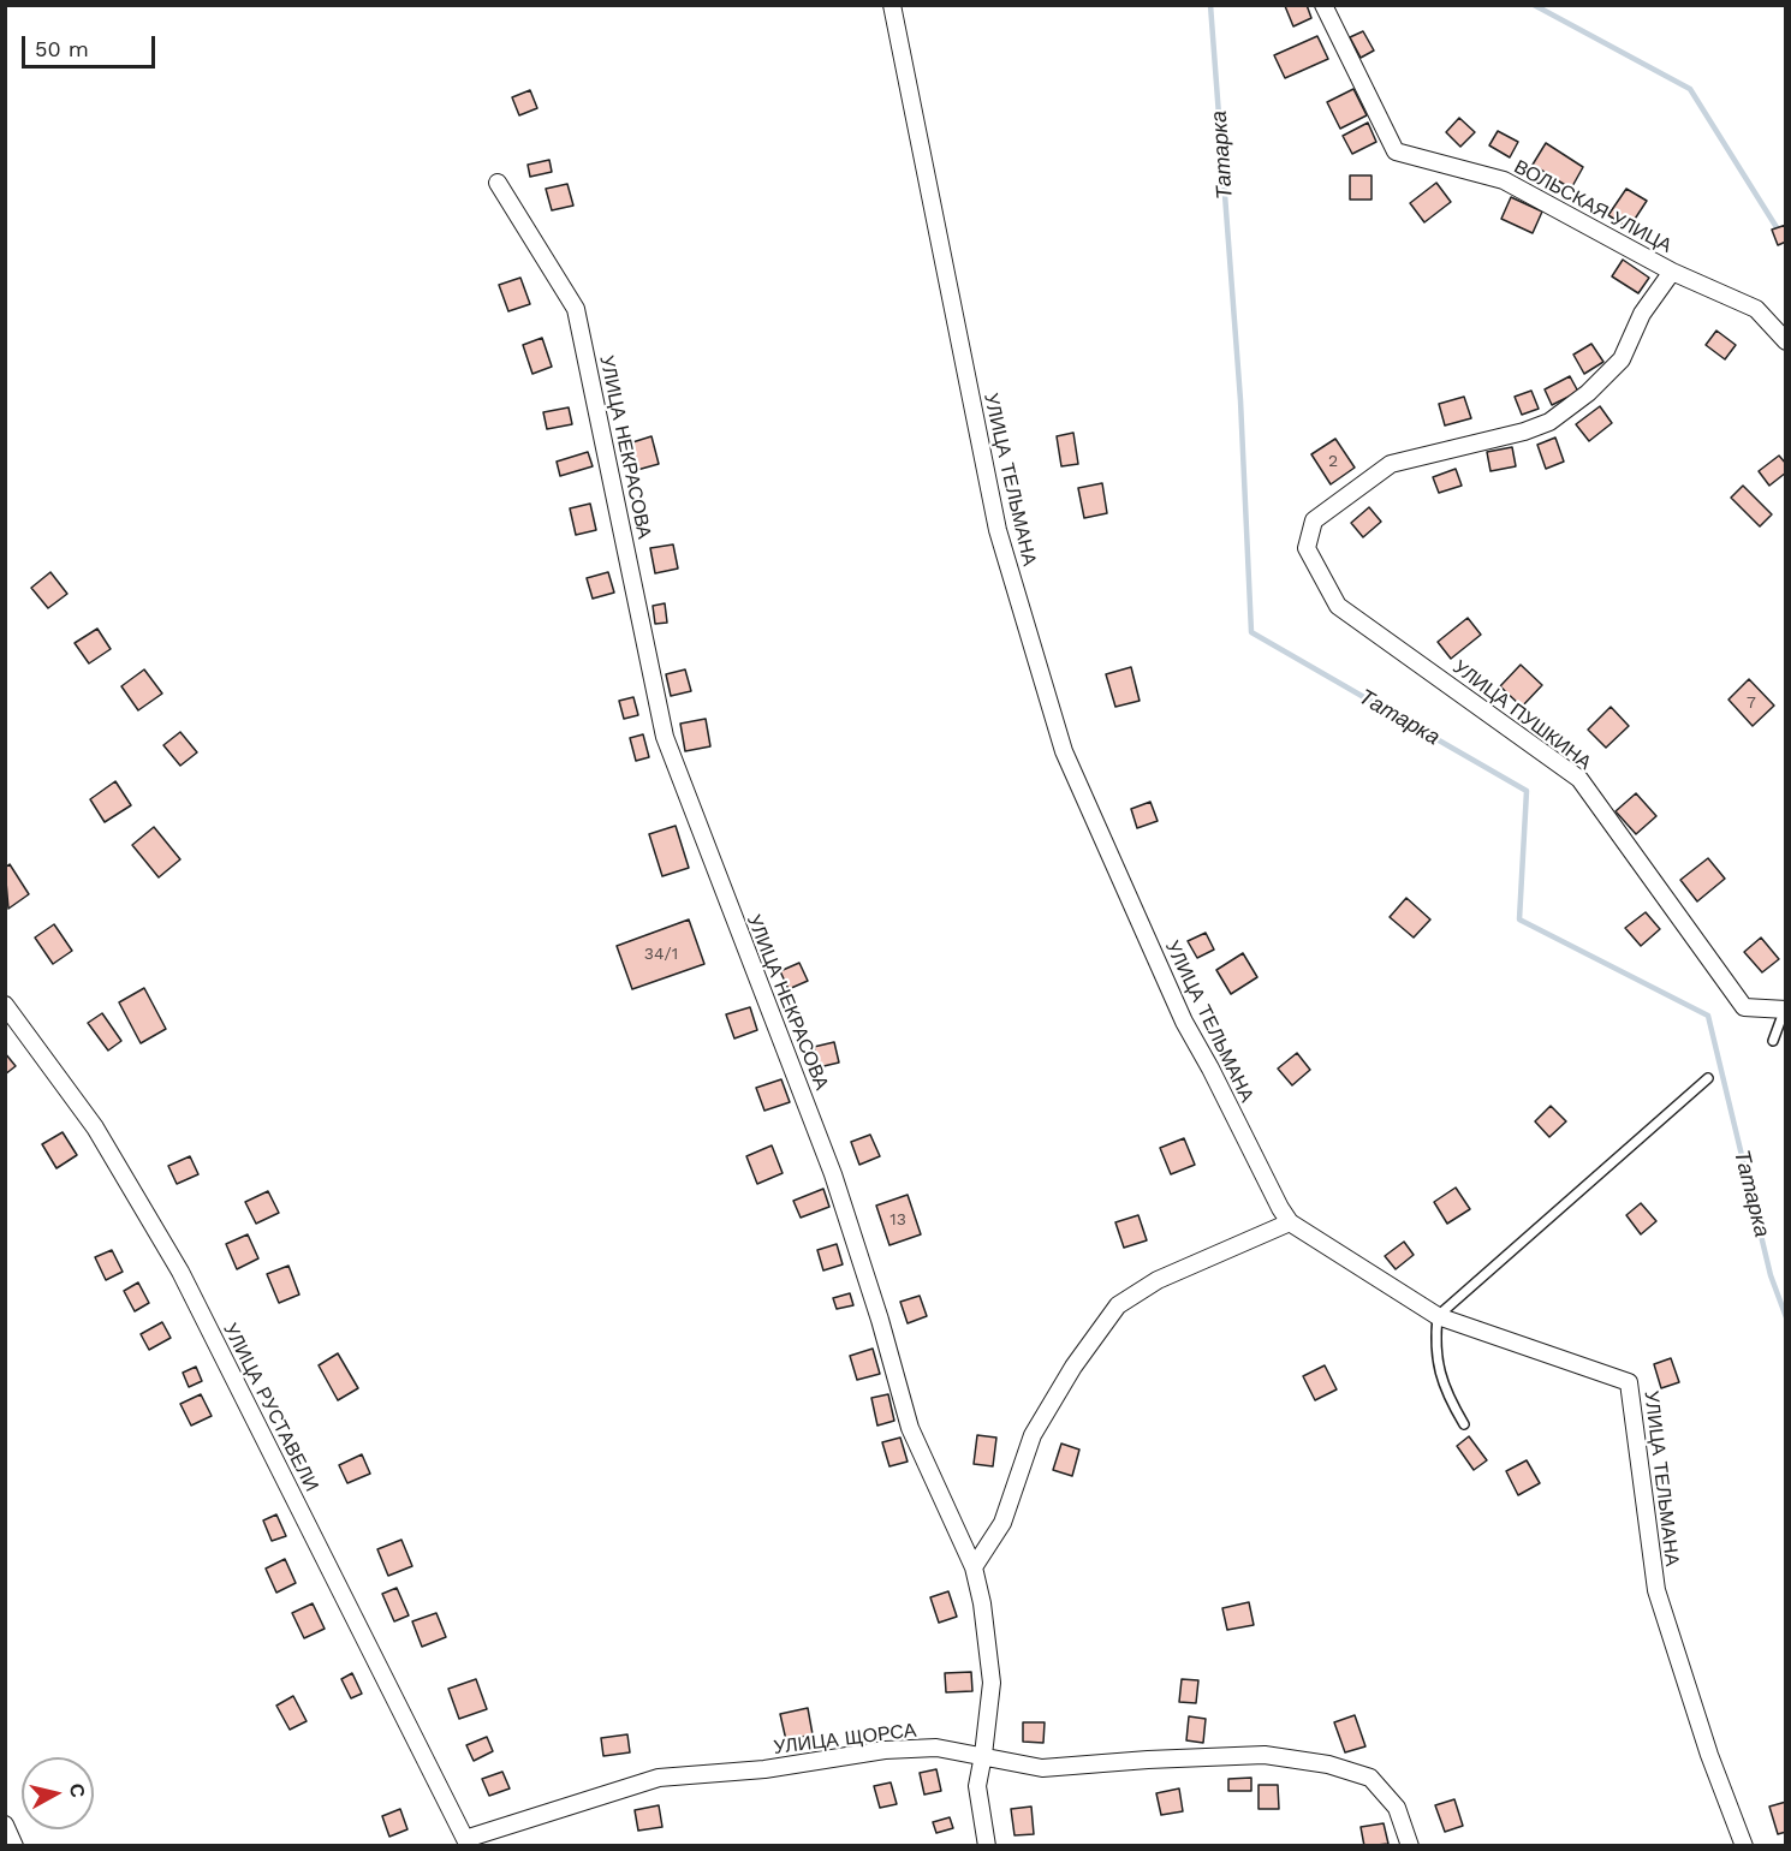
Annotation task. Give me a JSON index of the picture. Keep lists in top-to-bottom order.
{
  "streets": {
    "street": [
      "ВОЛЬСКАЯ УЛИЦА",
      "УЛИЦА НЕКРАСОВА",
      "УЛИЦА ТЕЛЬМАНА",
      "УЛИЦА ПУШКИНА",
      "УЛИЦА РУСТАВЕЛИ",
      "УЛИЦА ЩОРСА"
    ]
  },
  "crossings": [
    ["ВОЛЬСКАЯ УЛИЦА", "УЛИЦА ПУШКИНА"],
    ["УЛИЦА НЕКРАСОВА", "УЛИЦА ЩОРСА"],
    ["УЛИЦА РУСТАВЕЛИ", "УЛИЦА ЩОРСА"]
  ],
  "water": ["Татарка"],
  "house_numbers": [
    "2",
    "7",
    "34/1",
    "13"
  ],
  "scale_bar": "50 m",
  "north": "right"
}
